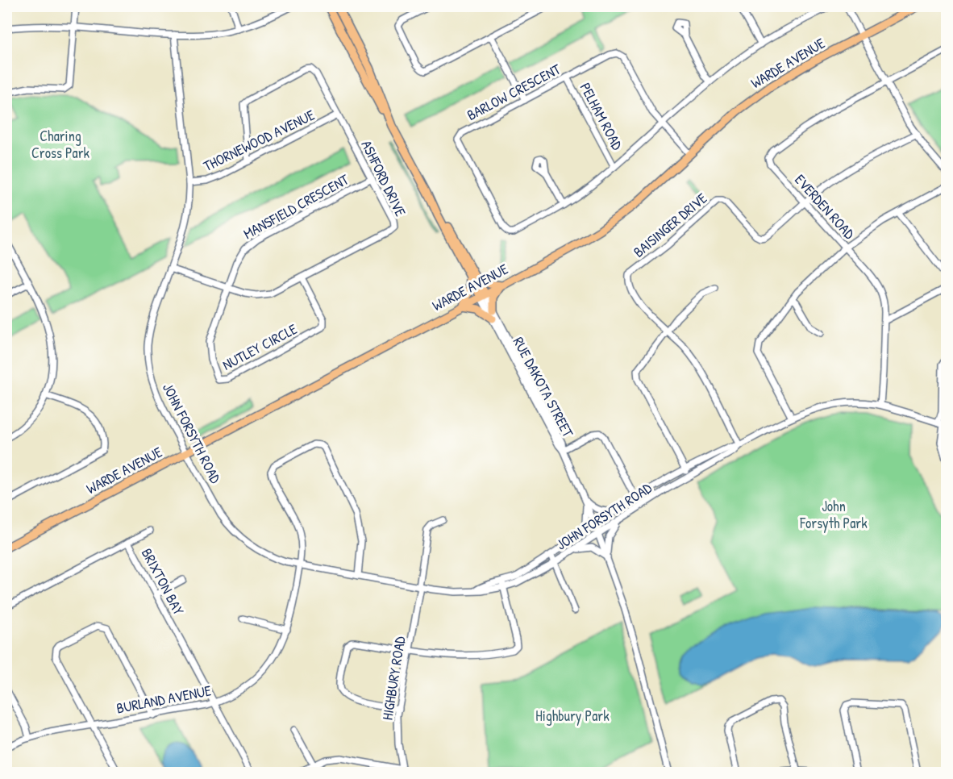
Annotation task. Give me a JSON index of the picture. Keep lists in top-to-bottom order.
{
  "streets": {
    "main road": ["WARDE AVENUE"],
    "street": [
      "BARLOW CRESCENT",
      "PELHAM ROAD",
      "THORNEWOOD AVENUE",
      "ASHFORD DRIVE",
      "MANSFIELD CRESCENT",
      "EVERDEN ROAD",
      "BAISINGER DRIVE",
      "NUTLEY CIRCLE",
      "RUE DAKOTA STREET",
      "JOHN FORSYTH ROAD",
      "BRIXTON BAY",
      "HIGHBURY ROAD",
      "BURLAND AVENUE"
    ]
  },
  "crossings": [
    ["WARDE AVENUE", "BARLOW CRESCENT"],
    ["WARDE AVENUE", "RUE DAKOTA STREET"],
    ["WARDE AVENUE", "JOHN FORSYTH ROAD"],
    ["BARLOW CRESCENT", "PELHAM ROAD"],
    ["THORNEWOOD AVENUE", "ASHFORD DRIVE"],
    ["THORNEWOOD AVENUE", "JOHN FORSYTH ROAD"],
    ["ASHFORD DRIVE", "MANSFIELD CRESCENT"],
    ["ASHFORD DRIVE", "NUTLEY CIRCLE"],
    ["ASHFORD DRIVE", "JOHN FORSYTH ROAD"],
    ["MANSFIELD CRESCENT", "NUTLEY CIRCLE"],
    ["EVERDEN ROAD", "BAISINGER DRIVE"],
    ["EVERDEN ROAD", "JOHN FORSYTH ROAD"],
    ["BAISINGER DRIVE", "JOHN FORSYTH ROAD"],
    ["RUE DAKOTA STREET", "JOHN FORSYTH ROAD"],
    ["JOHN FORSYTH ROAD", "HIGHBURY ROAD"],
    ["JOHN FORSYTH ROAD", "BURLAND AVENUE"],
    ["BRIXTON BAY", "BURLAND AVENUE"]
  ],
  "parks": ["Charing Cross Park", "John Forsyth Park", "Highbury Park"]
}
